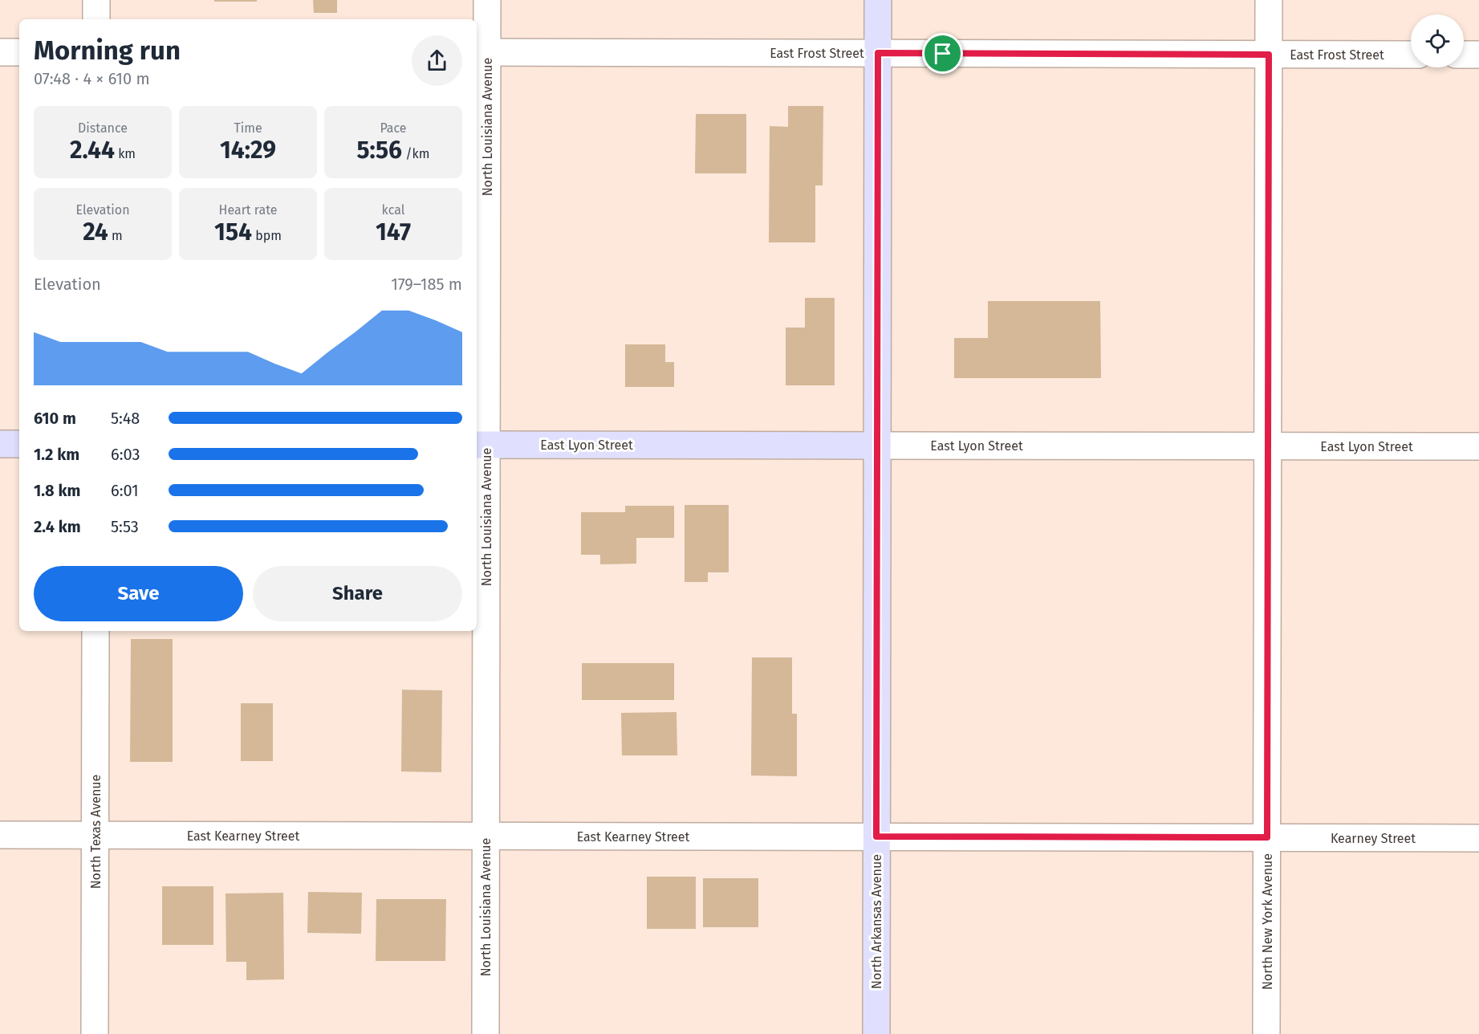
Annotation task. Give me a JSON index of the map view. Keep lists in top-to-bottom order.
{
  "streets": {
    "main road": ["East Lyon Street", "North Arkansas Avenue"],
    "street": [
      "East Frost Street",
      "North Louisiana Avenue",
      "North Texas Avenue",
      "East Kearney Street",
      "Kearney Street",
      "North New York Avenue"
    ]
  },
  "crossings": [
    ["East Frost Street", "North Louisiana Avenue"],
    ["East Frost Street", "North Arkansas Avenue"],
    ["East Frost Street", "North New York Avenue"],
    ["North Louisiana Avenue", "East Lyon Street"],
    ["North Louisiana Avenue", "East Kearney Street"],
    ["East Lyon Street", "North Arkansas Avenue"],
    ["East Lyon Street", "North New York Avenue"],
    ["North Texas Avenue", "East Kearney Street"],
    ["East Kearney Street", "Kearney Street"],
    ["East Kearney Street", "North Arkansas Avenue"],
    ["East Kearney Street", "North New York Avenue"],
    ["Kearney Street", "North New York Avenue"]
  ],
  "page": {
    "heading": ["Morning run", "07:48 · 4 × 610 m"],
    "stats": [
      ["Distance", "2.44 km"],
      ["Time", "14:29"],
      ["Pace", "5:56 /km"],
      ["Elevation", "24 m"],
      ["Heart rate", "154 bpm"],
      ["kcal", "147"]
    ],
    "chart": ["Elevation", "179–185 m"],
    "list": [
      {
        "name": "610 m",
        "note": "5:48"
      },
      {
        "name": "1.2 km",
        "note": "6:03"
      },
      {
        "name": "1.8 km",
        "note": "6:01"
      },
      {
        "name": "2.4 km",
        "note": "5:53"
      }
    ],
    "buttons": ["Save", "Share"]
  }
}
